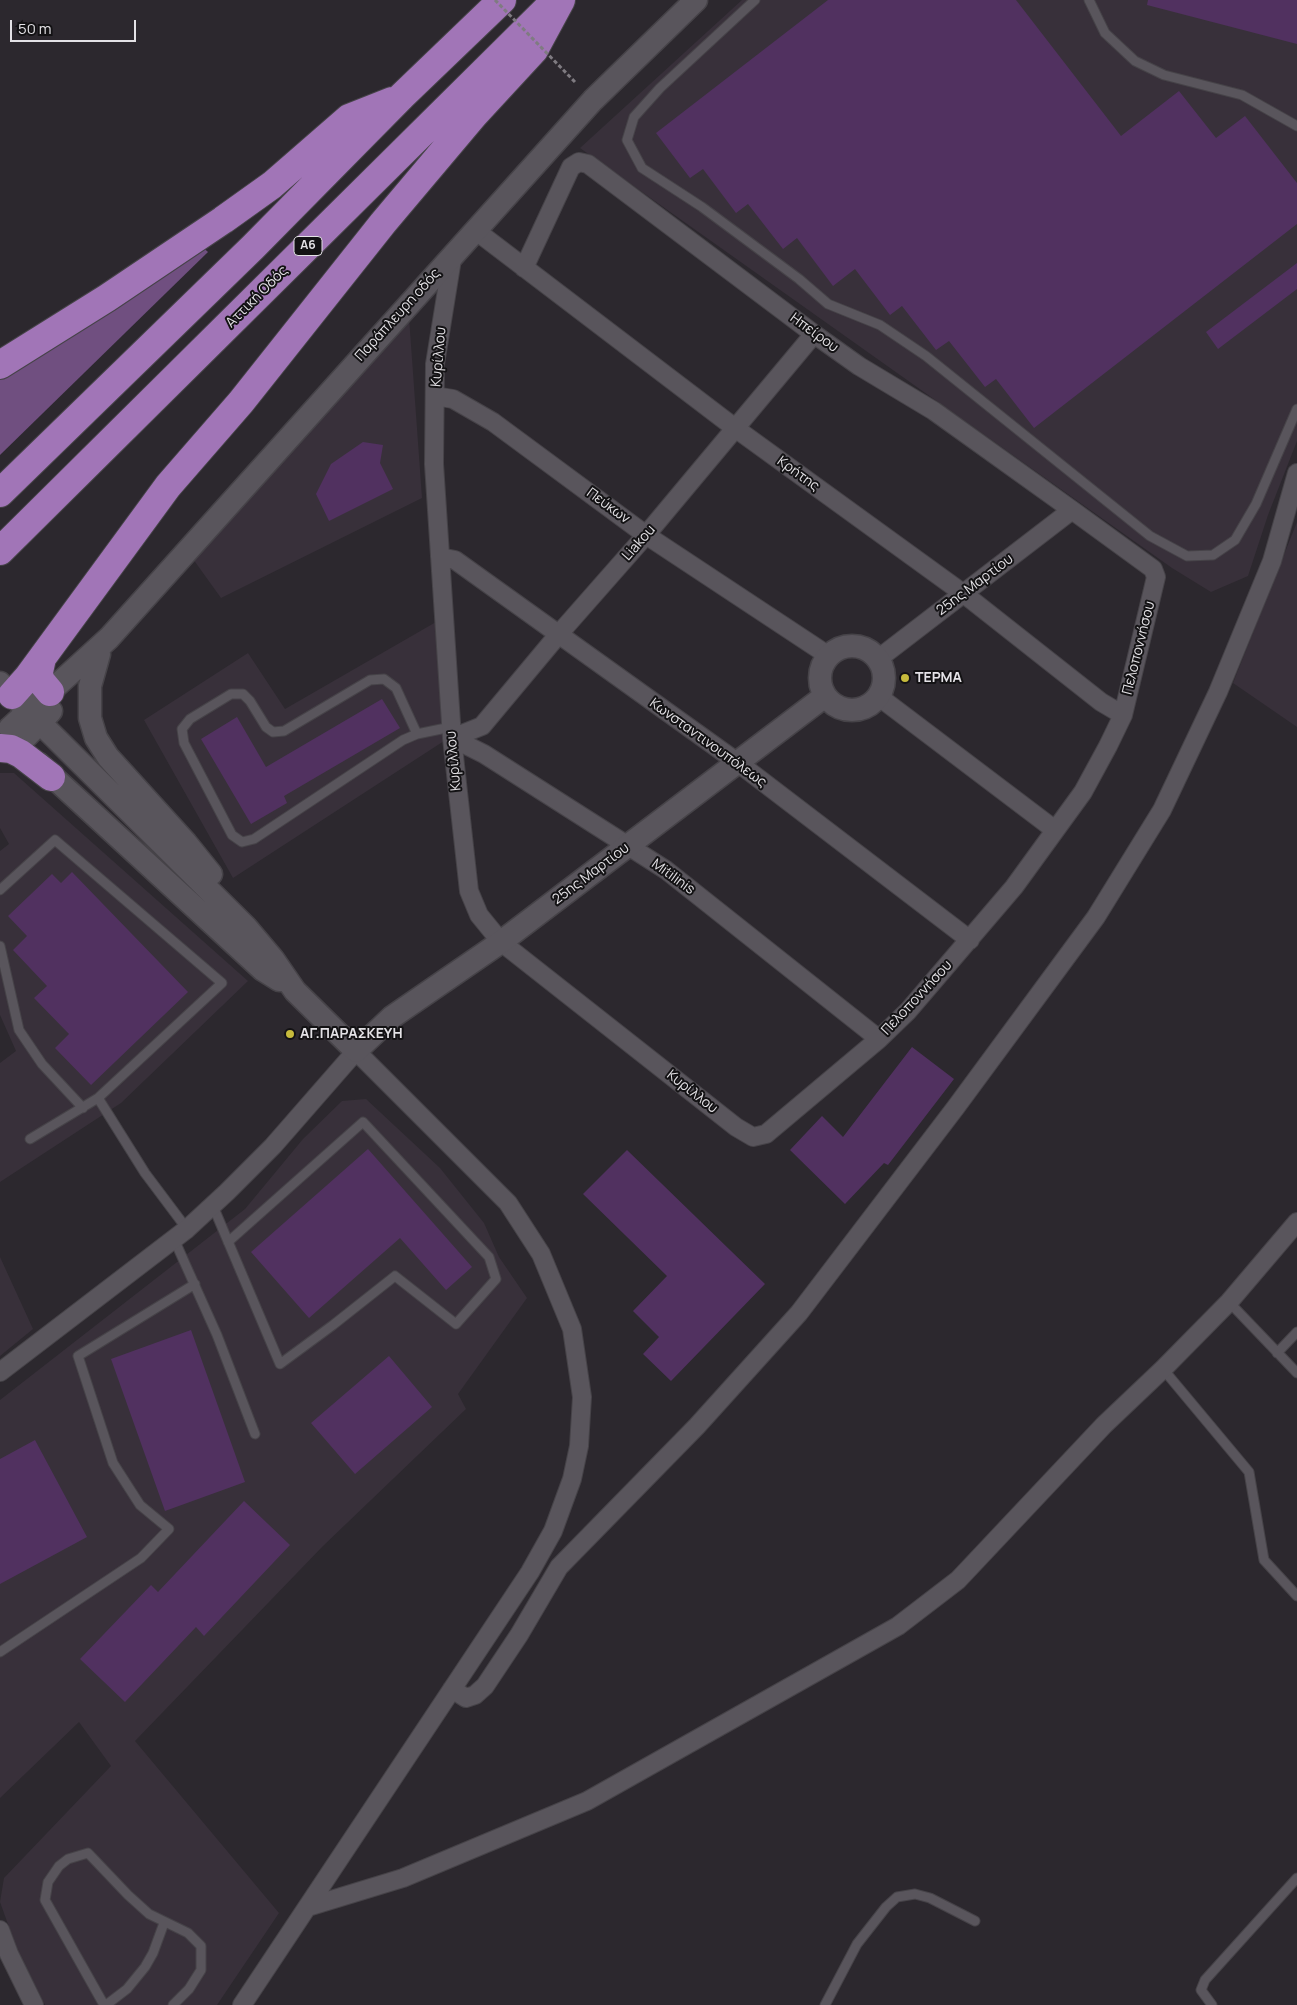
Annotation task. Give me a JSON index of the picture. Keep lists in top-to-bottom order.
{
  "streets": {
    "highway": ["Α6", "Αττική Οδός"],
    "street": [
      "Παράπλευρη οδός",
      "Ηπείρου",
      "Κυρίλλου",
      "Κρήτης",
      "Πεύκων",
      "Liakou",
      "25ης Μαρτίου",
      "Πελοποννήσου",
      "Κωνσταντινουπόλεως",
      "Mitilinis"
    ]
  },
  "crossings": [
    ["Παράπλευρη οδός", "Κυρίλλου"],
    ["Παράπλευρη οδός", "Κρήτης"],
    ["Ηπείρου", "Κρήτης"],
    ["Ηπείρου", "Liakou"],
    ["Ηπείρου", "25ης Μαρτίου"],
    ["Ηπείρου", "Πελοποννήσου"],
    ["Κυρίλλου", "Πεύκων"],
    ["Κυρίλλου", "Liakou"],
    ["Κυρίλλου", "25ης Μαρτίου"],
    ["Κυρίλλου", "Πελοποννήσου"],
    ["Κυρίλλου", "Κωνσταντινουπόλεως"],
    ["Κυρίλλου", "Mitilinis"],
    ["Κρήτης", "Liakou"],
    ["Κρήτης", "25ης Μαρτίου"],
    ["Κρήτης", "Πελοποννήσου"],
    ["Πεύκων", "Liakou"],
    ["Πεύκων", "25ης Μαρτίου"],
    ["Liakou", "Κωνσταντινουπόλεως"],
    ["Liakou", "Mitilinis"],
    ["25ης Μαρτίου", "Κωνσταντινουπόλεως"],
    ["25ης Μαρτίου", "Mitilinis"],
    ["Πελοποννήσου", "Κωνσταντινουπόλεως"],
    ["Πελοποννήσου", "Mitilinis"]
  ],
  "places": ["ΤΕΡΜΑ", "ΑΓ.ΠΑΡΑΣΚΕΥΗ"],
  "scale_bar": "50 m"
}
